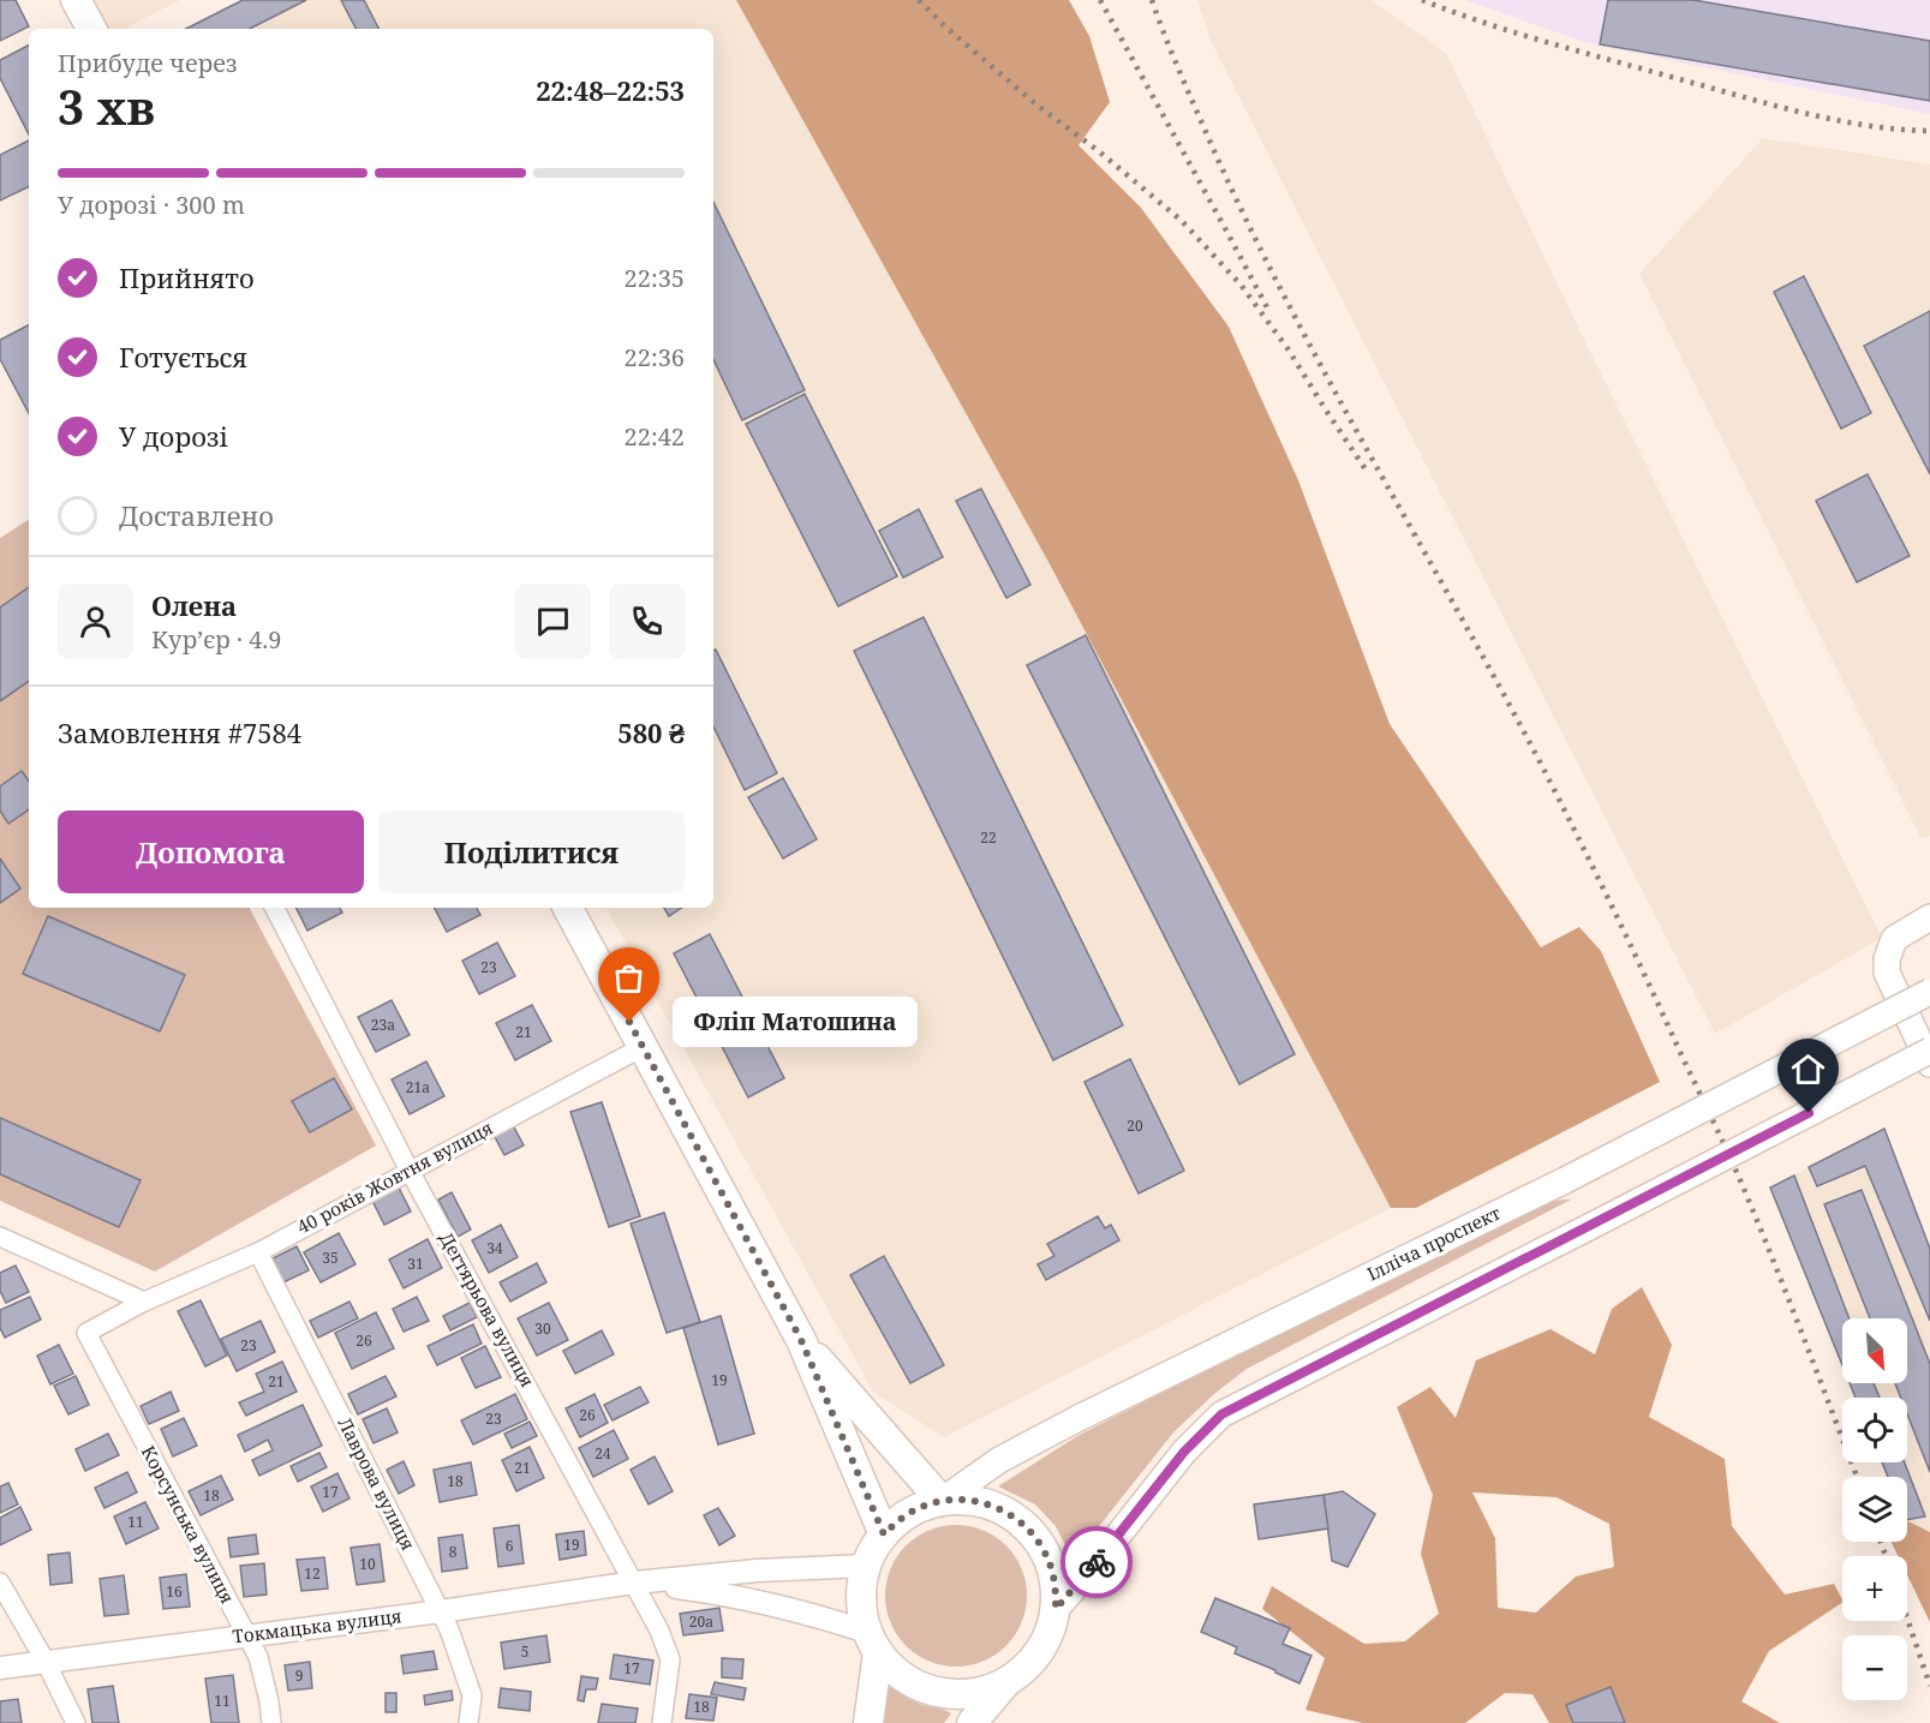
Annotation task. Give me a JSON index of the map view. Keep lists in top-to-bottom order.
{
  "streets": {
    "main road": ["Ілліча проспект"],
    "street": [
      "40 років Жовтня вулиця",
      "Дегтярьова вулиця",
      "Лаврова вулиця",
      "Корсунська вулиця",
      "Токмацька вулиця"
    ]
  },
  "crossings": [
    ["40 років Жовтня вулиця", "Дегтярьова вулиця"],
    ["40 років Жовтня вулиця", "Лаврова вулиця"],
    ["40 років Жовтня вулиця", "Корсунська вулиця"],
    ["Ілліча проспект", "Токмацька вулиця"],
    ["Дегтярьова вулиця", "Токмацька вулиця"],
    ["Лаврова вулиця", "Токмацька вулиця"],
    ["Корсунська вулиця", "Токмацька вулиця"]
  ],
  "places": ["Фліп Матошина"],
  "house_numbers": [
    "22",
    "23",
    "23а",
    "21",
    "21а",
    "20",
    "34",
    "35",
    "31",
    "30",
    "26",
    "23",
    "19",
    "21",
    "26",
    "23",
    "24",
    "21",
    "18",
    "17",
    "18",
    "11",
    "19",
    "6",
    "8",
    "10",
    "12",
    "16",
    "20а",
    "5",
    "17",
    "9",
    "11",
    "18"
  ],
  "north": "bottom right",
  "page": {
    "heading": ["3 хв", "Прибуде через", "22:48–22:53"],
    "panel": [
      "Олена",
      "Кур’єр · 4.9",
      "Замовлення #7584",
      "580 ₴"
    ],
    "bar": "У дорозі · 300 m",
    "list": [
      ["Прийнято", "22:35"],
      ["Готується", "22:36"],
      ["У дорозі", "22:42"],
      "Доставлено"
    ],
    "buttons": ["Допомога", "Поділитися"],
    "bubble": "Фліп Матошина",
    "map_buttons": ["+", "−"]
  }
}
